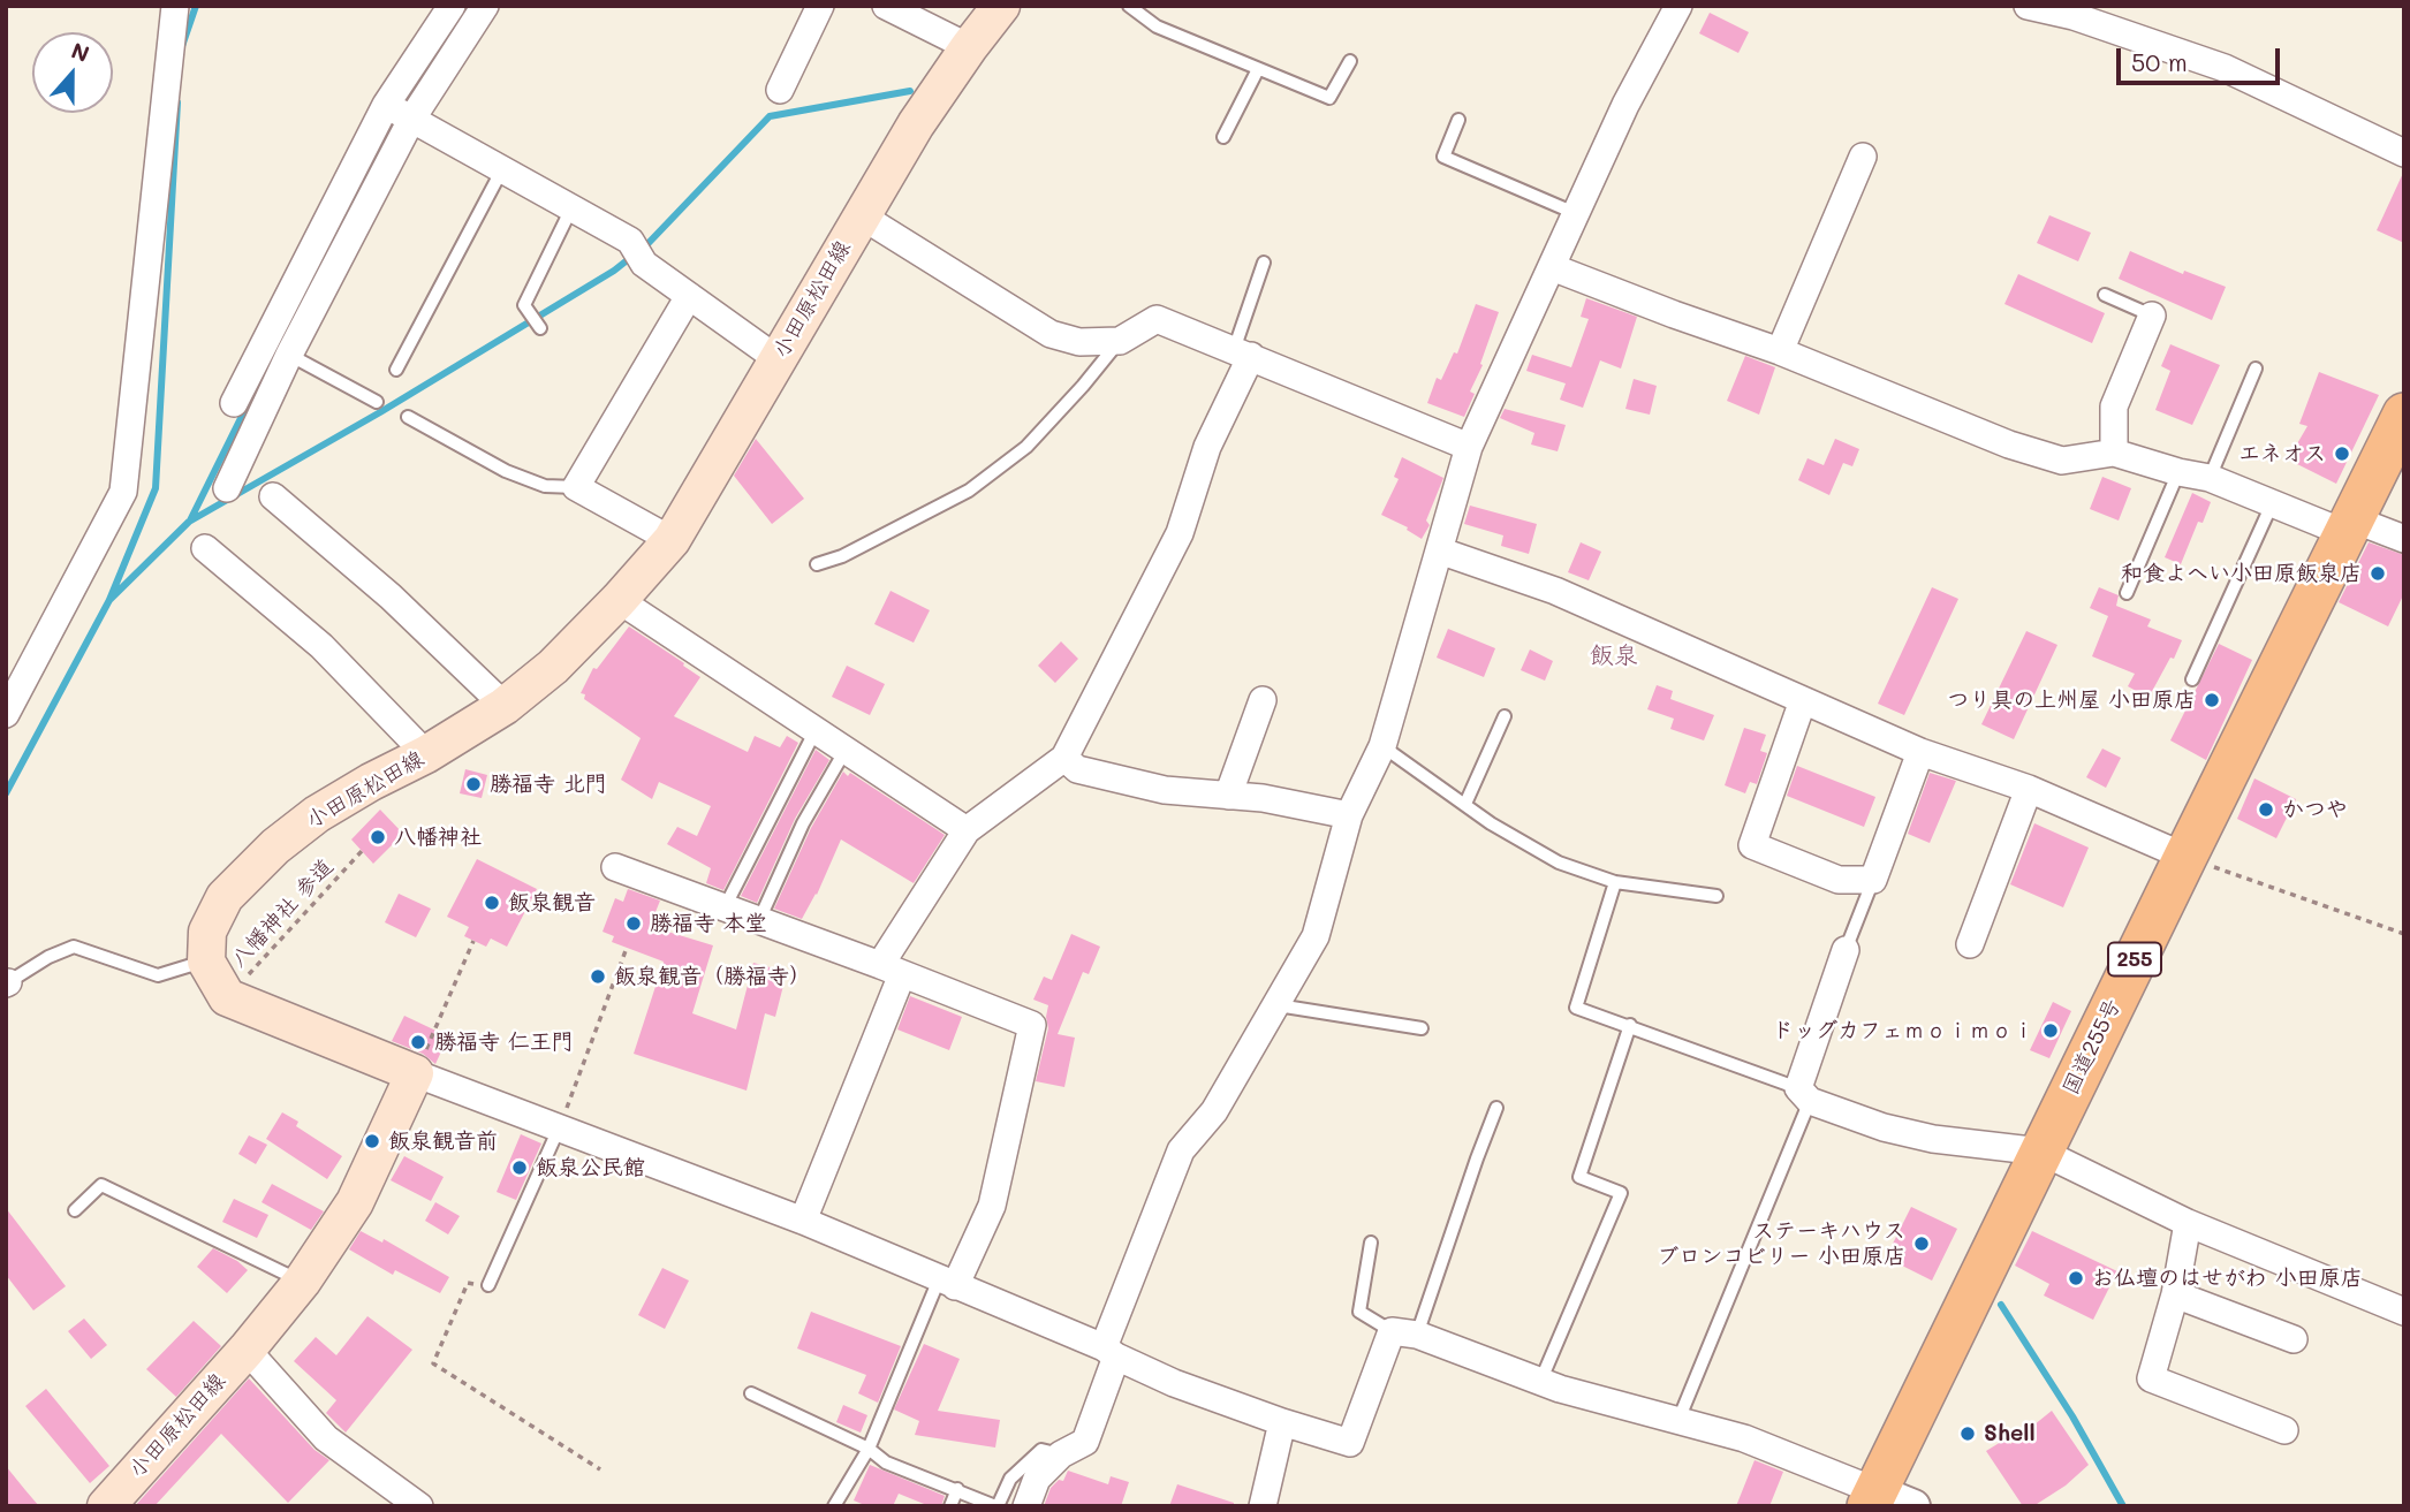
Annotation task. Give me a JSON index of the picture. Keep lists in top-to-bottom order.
{
  "streets": {
    "highway": ["255", "国道255号"],
    "main road": ["小田原松田線"],
    "path": ["八幡神社 参道"]
  },
  "districts": ["飯泉"],
  "places": [
    "エネオス",
    "和食よへい小田原飯泉店",
    "つり具の上州屋 小田原店",
    "勝福寺 北門",
    "かつや",
    "八幡神社",
    "飯泉観音",
    "勝福寺 本堂",
    "飯泉観音（勝福寺）",
    "ドッグカフェｍｏｉｍｏｉ",
    "勝福寺 仁王門",
    "飯泉観音前",
    "飯泉公民館",
    "ステーキハウス ブロンコビリー 小田原店",
    "お仏壇のはせがわ 小田原店",
    "Shell"
  ],
  "scale_bar": "50 m",
  "north": "top"
}
